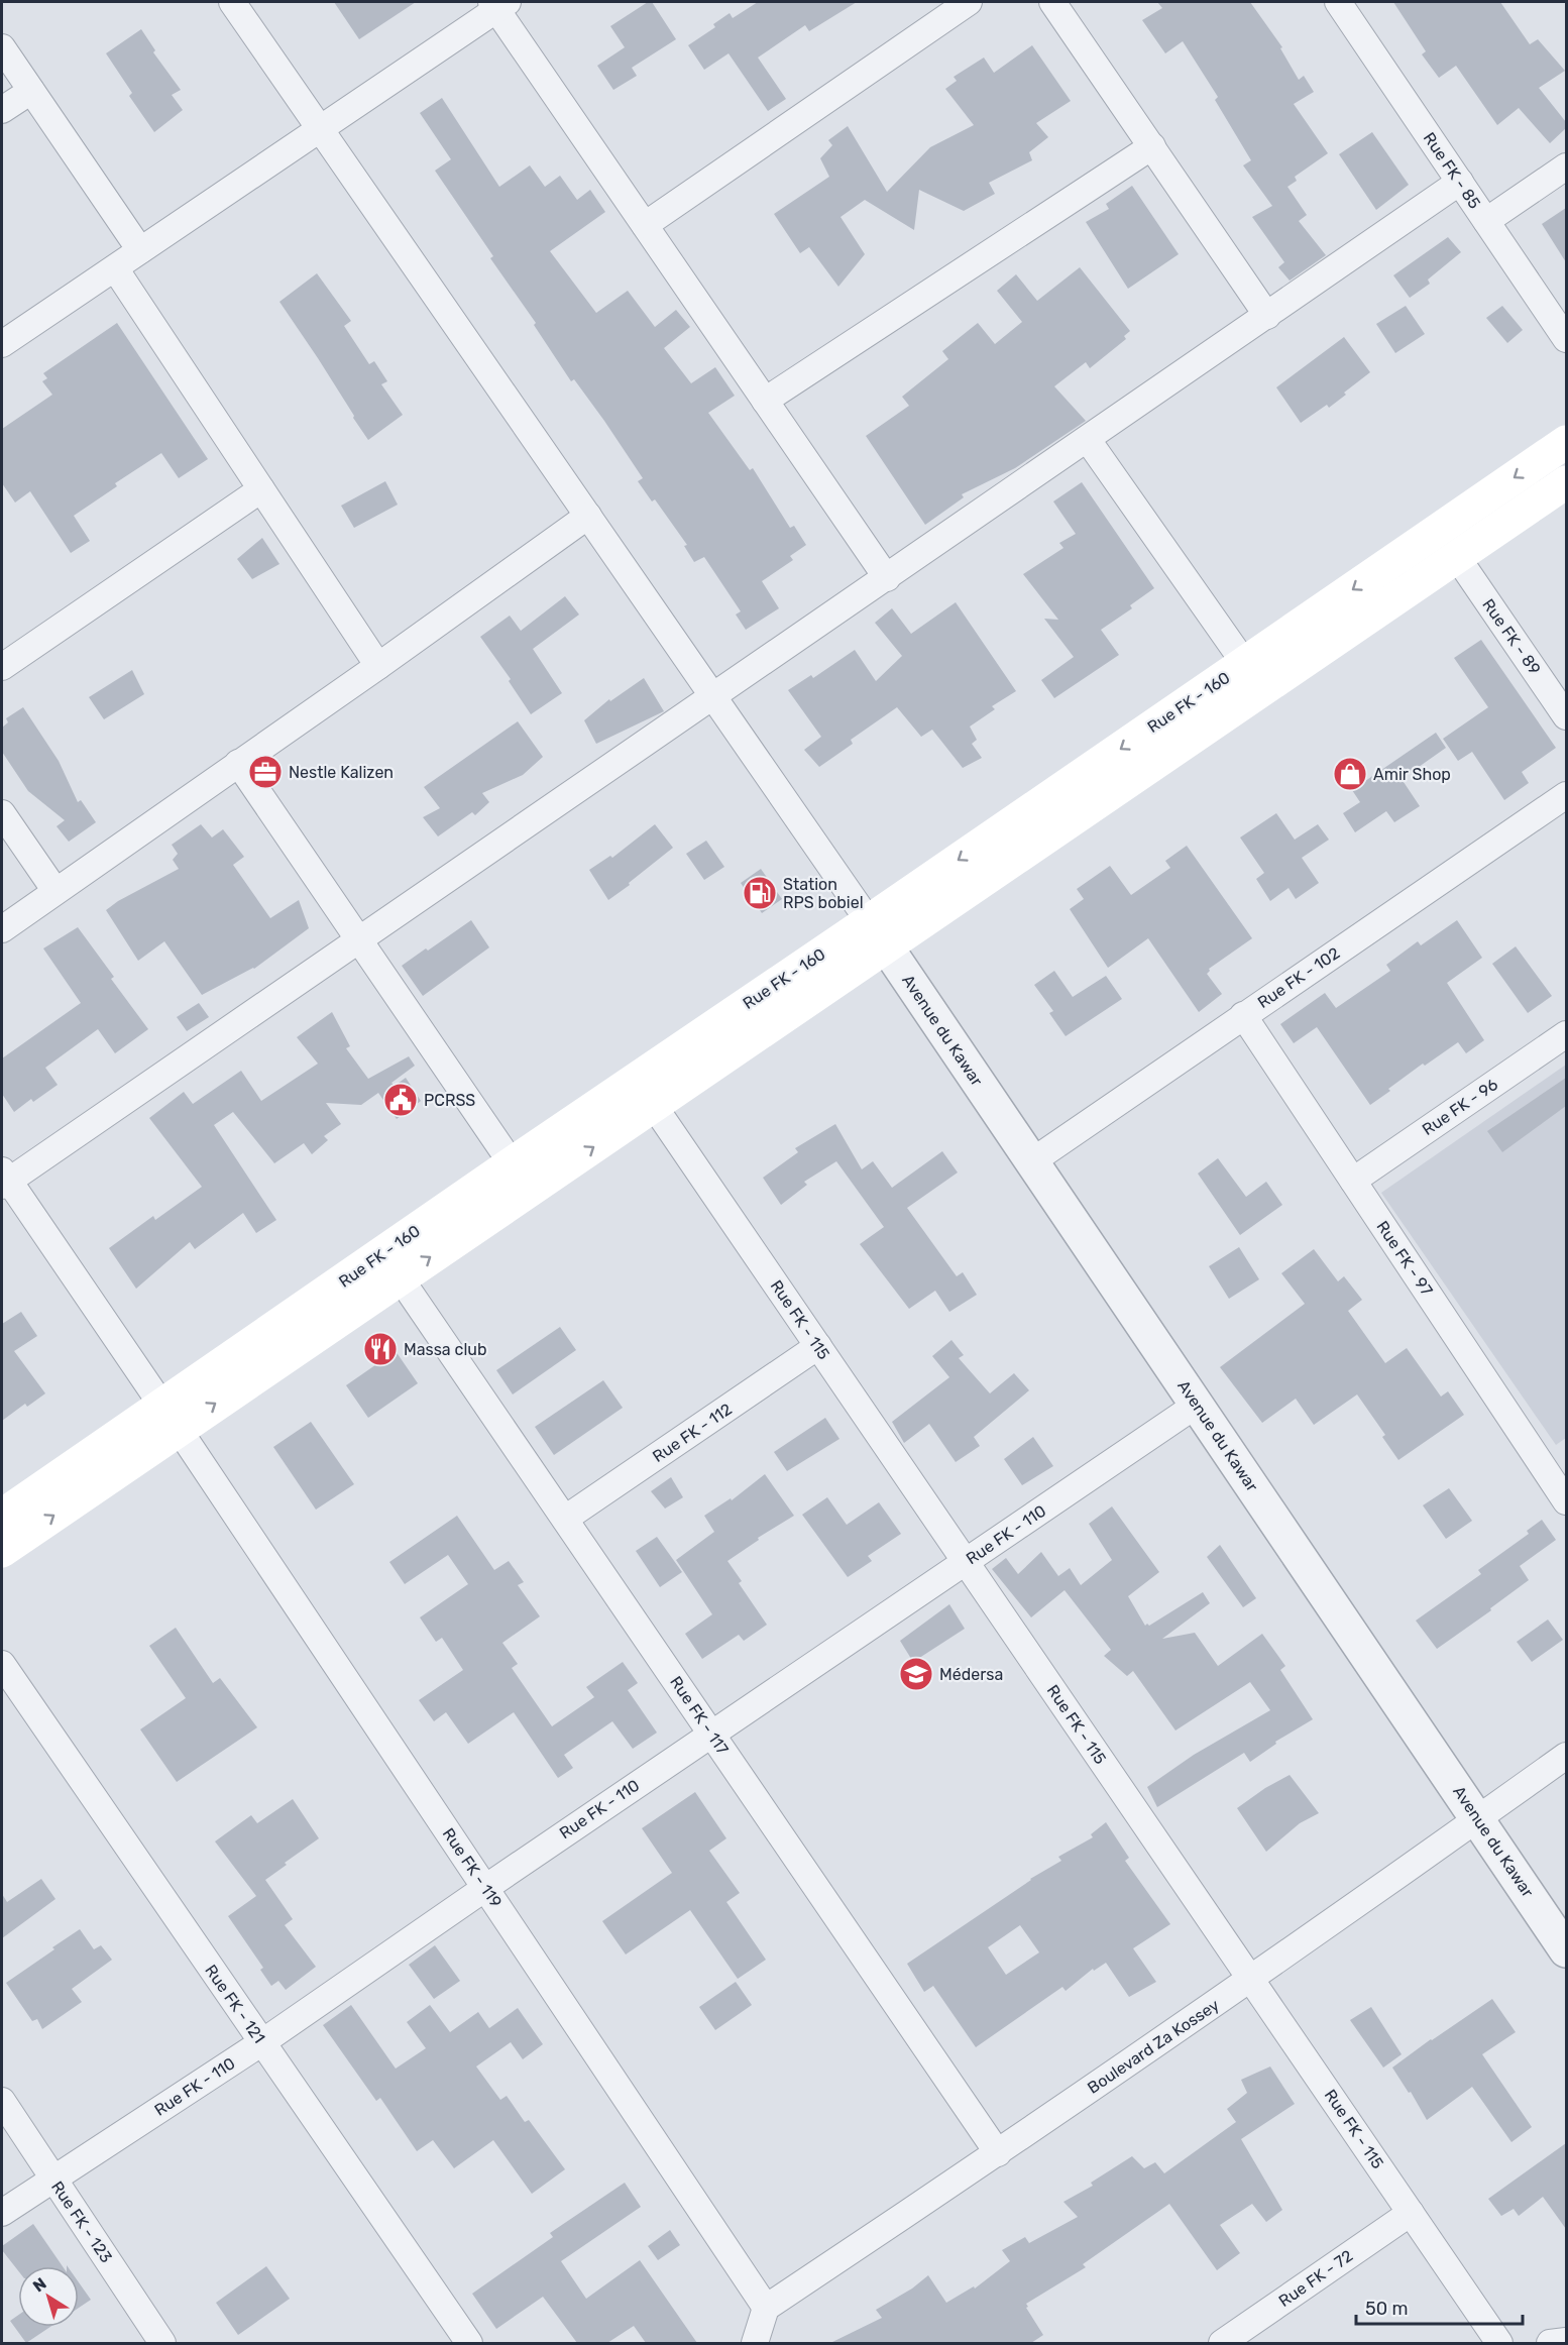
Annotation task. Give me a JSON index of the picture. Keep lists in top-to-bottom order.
{
  "streets": {
    "main road": ["Rue FK - 160"],
    "street": [
      "Rue FK - 85",
      "Rue FK - 89",
      "Rue FK - 102",
      "Avenue du Kawar",
      "Rue FK - 96",
      "Rue FK - 97",
      "Rue FK - 115",
      "Rue FK - 112",
      "Rue FK - 110",
      "Rue FK - 117",
      "Rue FK - 119",
      "Rue FK - 121",
      "Boulevard Za Kossey",
      "Rue FK - 123",
      "Rue FK - 72"
    ]
  },
  "crossings": [
    ["Rue FK - 89", "Rue FK - 160"],
    ["Rue FK - 160", "Avenue du Kawar"],
    ["Rue FK - 160", "Rue FK - 115"],
    ["Rue FK - 160", "Rue FK - 117"],
    ["Rue FK - 160", "Rue FK - 119"],
    ["Rue FK - 102", "Avenue du Kawar"],
    ["Rue FK - 102", "Rue FK - 97"],
    ["Avenue du Kawar", "Rue FK - 110"],
    ["Avenue du Kawar", "Boulevard Za Kossey"],
    ["Rue FK - 96", "Rue FK - 97"],
    ["Rue FK - 115", "Rue FK - 112"],
    ["Rue FK - 115", "Rue FK - 110"],
    ["Rue FK - 115", "Boulevard Za Kossey"],
    ["Rue FK - 115", "Rue FK - 72"],
    ["Rue FK - 112", "Rue FK - 117"],
    ["Rue FK - 110", "Rue FK - 117"],
    ["Rue FK - 110", "Rue FK - 119"],
    ["Rue FK - 110", "Rue FK - 121"],
    ["Rue FK - 110", "Rue FK - 123"],
    ["Rue FK - 117", "Boulevard Za Kossey"],
    ["Rue FK - 119", "Boulevard Za Kossey"]
  ],
  "places": {
    "office": ["Nestle Kalizen"],
    "shop": ["Amir Shop"],
    "fuel station": ["Station RPS bobiel"],
    "public building": ["PCRSS"],
    "restaurant": ["Massa club"],
    "school or university": ["Médersa"]
  },
  "scale_bar": "50 m",
  "north": "top left"
}
